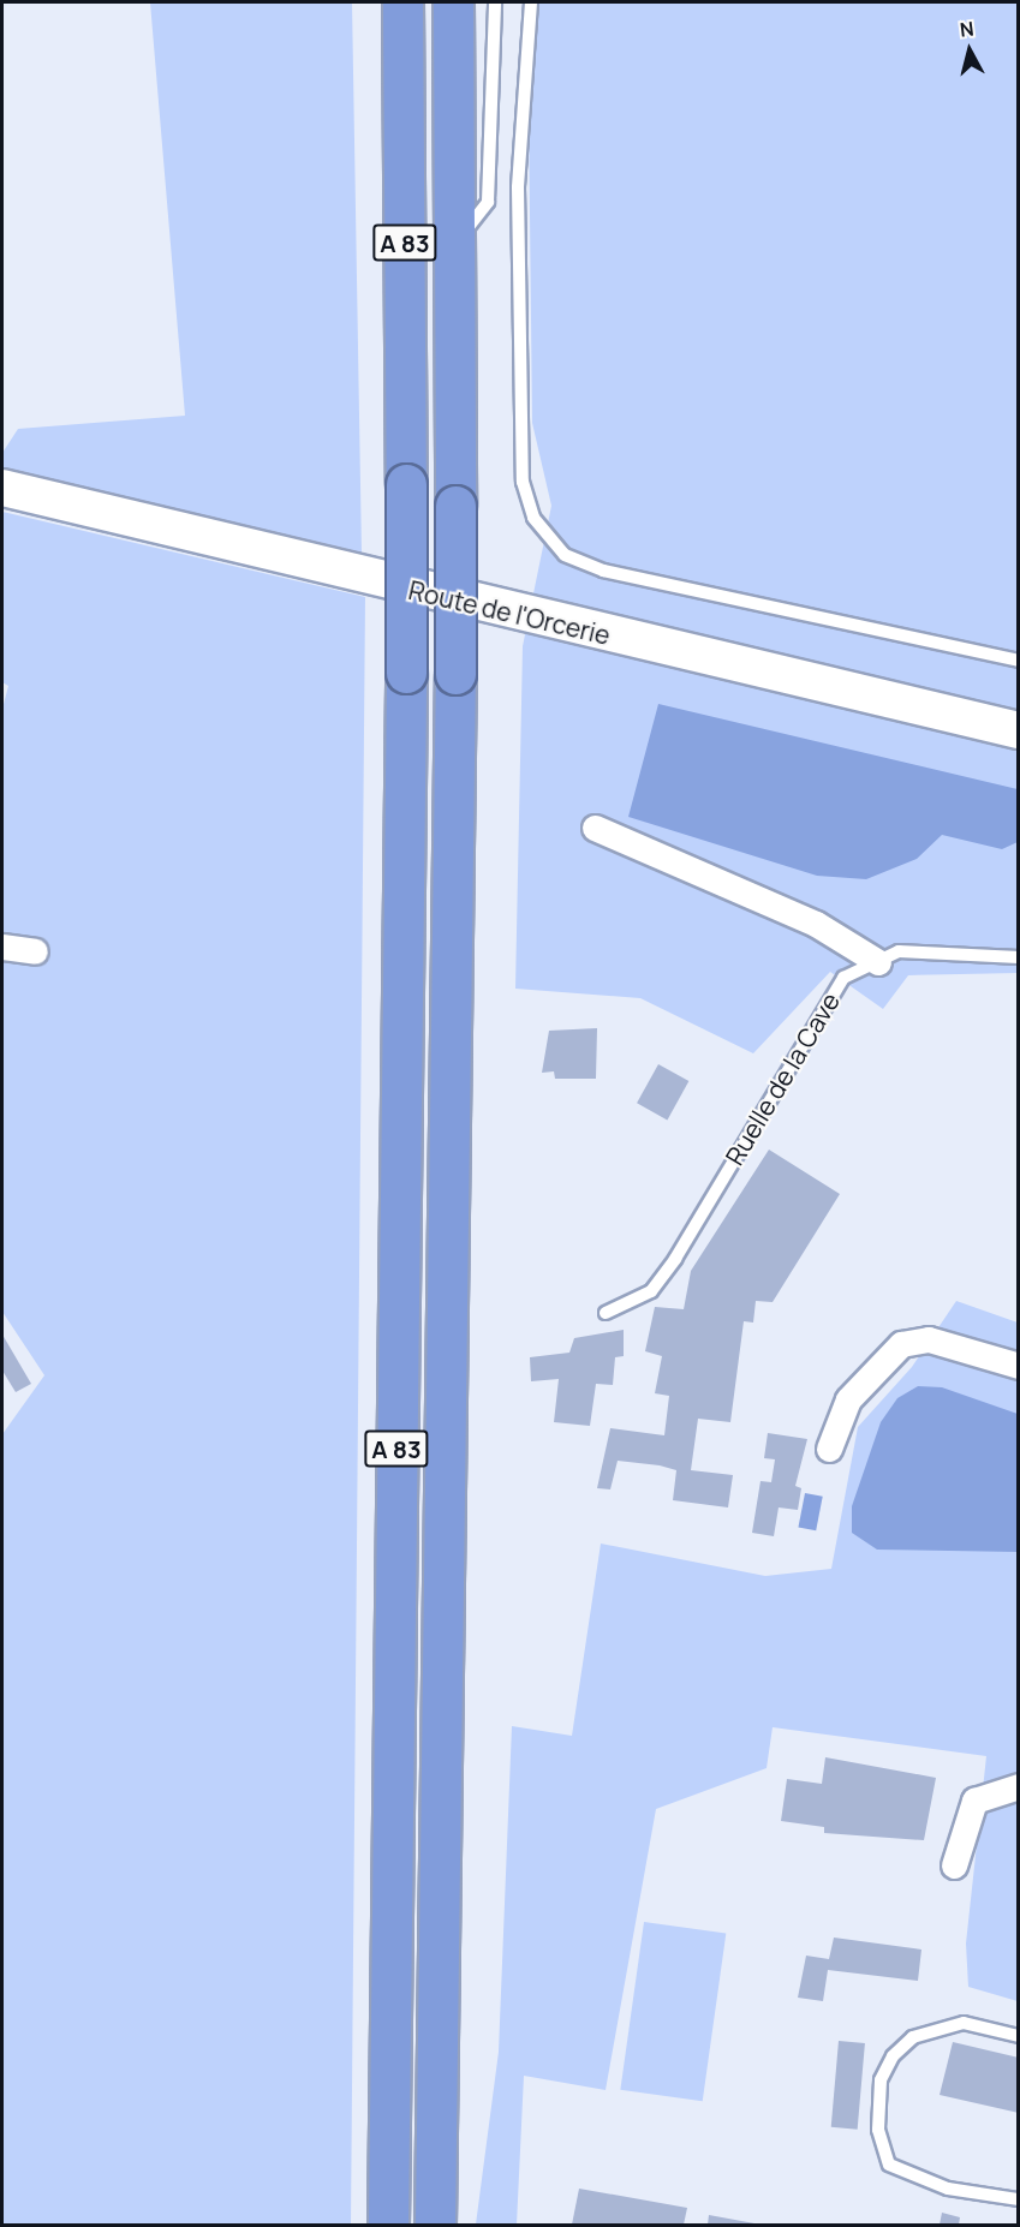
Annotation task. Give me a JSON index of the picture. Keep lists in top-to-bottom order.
{
  "streets": {
    "highway": ["A 83"],
    "street": ["Route de l'Orcerie"],
    "lane": ["Ruelle de la Cave"]
  },
  "north": "top"
}
